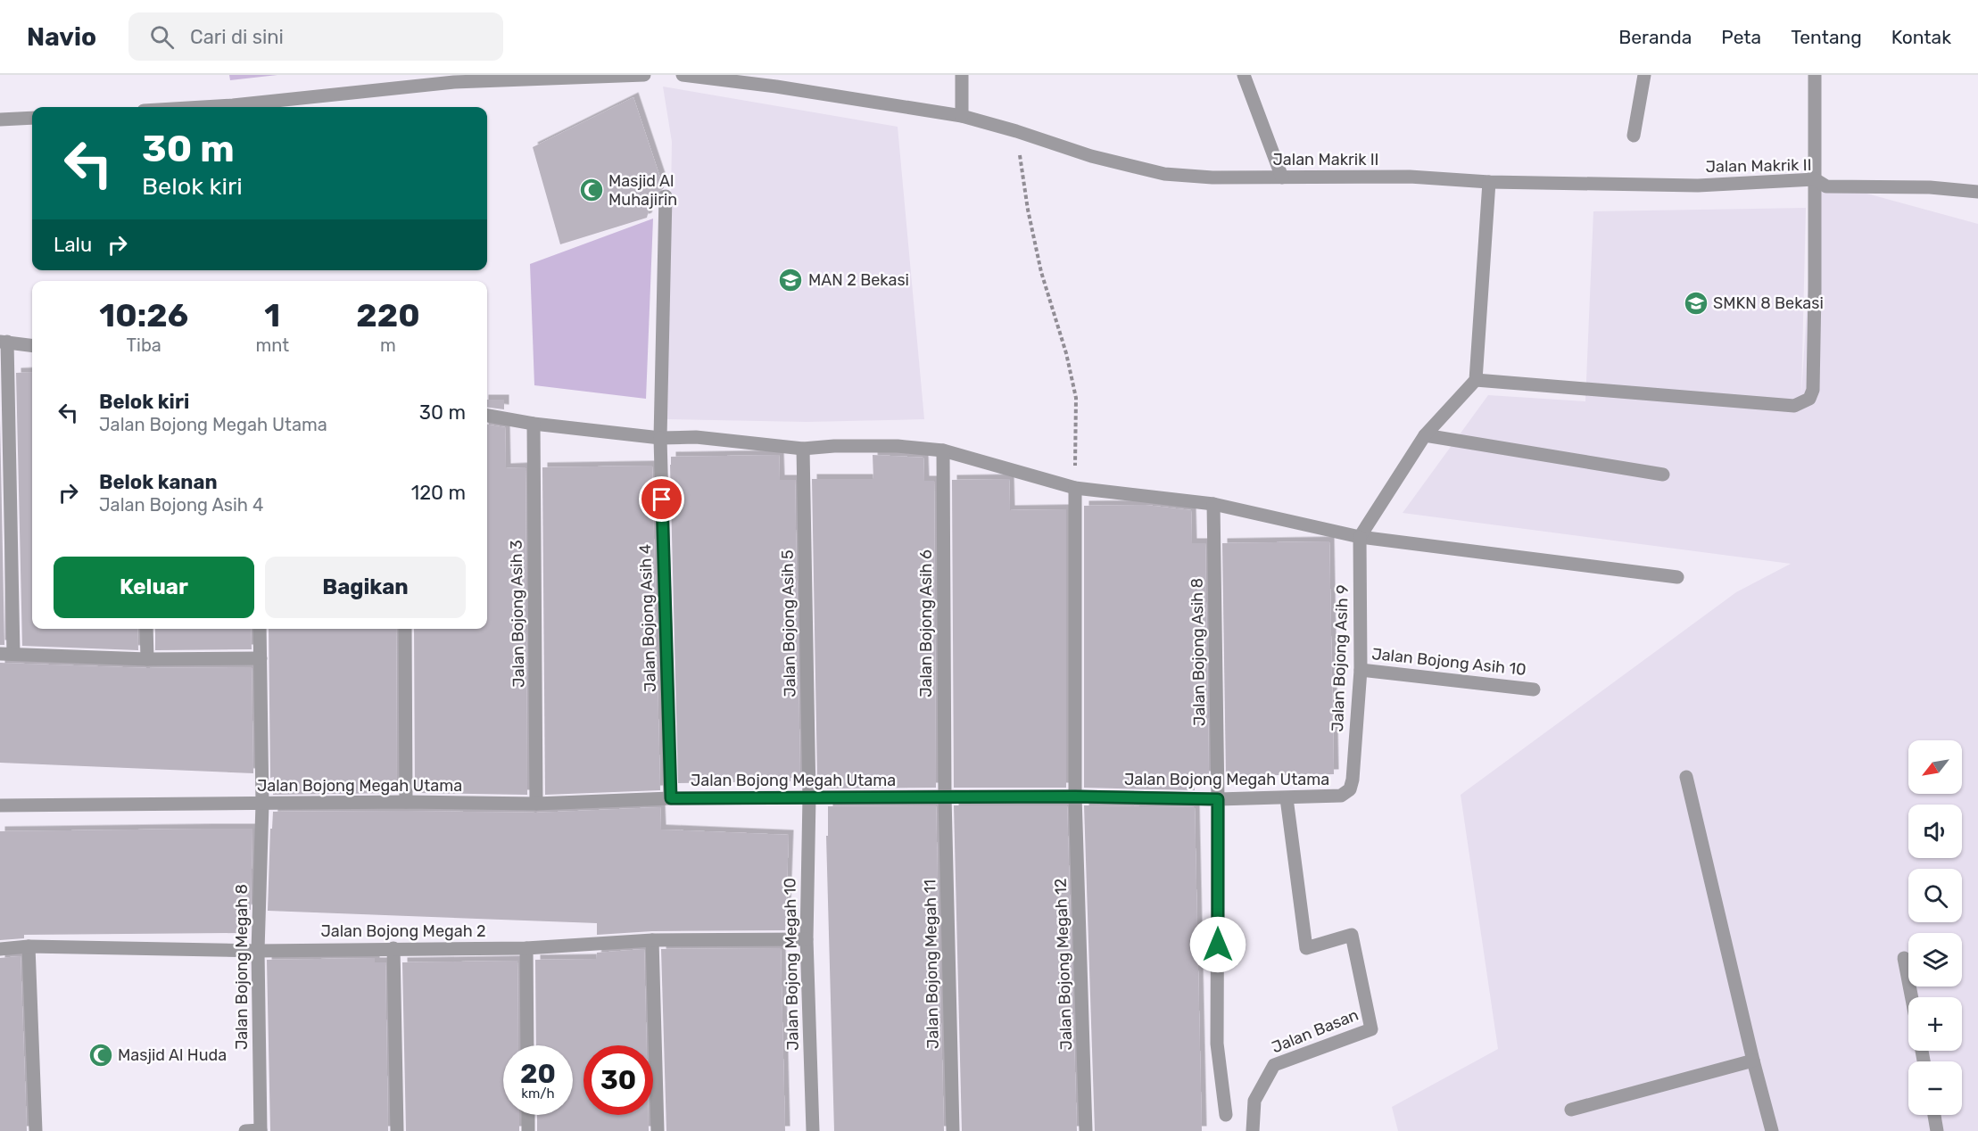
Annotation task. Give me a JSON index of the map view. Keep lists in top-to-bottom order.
{
  "streets": {
    "street": [
      "Jalan Makrik II",
      "Jalan Bojong Asih 3",
      "Jalan Bojong Asih 4",
      "Jalan Bojong Asih 5",
      "Jalan Bojong Asih 6",
      "Jalan Bojong Asih 8",
      "Jalan Bojong Asih 9",
      "Jalan Bojong Asih 10",
      "Jalan Bojong Megah Utama",
      "Jalan Bojong Megah 2",
      "Jalan Bojong Megah 10",
      "Jalan Bojong Megah 11",
      "Jalan Bojong Megah 12",
      "Jalan Bojong Megah 8",
      "Jalan Basan"
    ]
  },
  "crossings": [
    ["Jalan Bojong Asih 3", "Jalan Bojong Megah Utama"],
    ["Jalan Bojong Asih 4", "Jalan Bojong Megah Utama"],
    ["Jalan Bojong Asih 5", "Jalan Bojong Megah Utama"],
    ["Jalan Bojong Asih 5", "Jalan Bojong Megah 10"],
    ["Jalan Bojong Asih 6", "Jalan Bojong Megah Utama"],
    ["Jalan Bojong Asih 6", "Jalan Bojong Megah 11"],
    ["Jalan Bojong Asih 8", "Jalan Bojong Megah Utama"],
    ["Jalan Bojong Asih 9", "Jalan Bojong Asih 10"],
    ["Jalan Bojong Asih 9", "Jalan Bojong Megah Utama"],
    ["Jalan Bojong Megah Utama", "Jalan Bojong Megah 10"],
    ["Jalan Bojong Megah Utama", "Jalan Bojong Megah 11"],
    ["Jalan Bojong Megah Utama", "Jalan Bojong Megah 12"],
    ["Jalan Bojong Megah Utama", "Jalan Bojong Megah 8"],
    ["Jalan Bojong Megah Utama", "Jalan Basan"],
    ["Jalan Bojong Megah 2", "Jalan Bojong Megah 10"],
    ["Jalan Bojong Megah 2", "Jalan Bojong Megah 8"]
  ],
  "places": {
    "mosque": ["Masjid Al Muhajirin", "Masjid Al Huda"],
    "school or university": ["MAN 2 Bekasi", "SMKN 8 Bekasi"]
  },
  "north": "bottom left",
  "page": {
    "header": "Navio",
    "search": "Cari di sini",
    "nav": [
      "Beranda",
      "Peta",
      "Tentang",
      "Kontak"
    ],
    "turn": ["30 m", "Belok kiri"],
    "then": "Lalu",
    "eta": [
      "10:26",
      "Tiba",
      "1",
      "mnt",
      "220",
      "m"
    ],
    "list": [
      {
        "name": "Belok kiri",
        "note": "Jalan Bojong Megah Utama",
        "value": "30 m"
      },
      {
        "name": "Belok kanan",
        "note": "Jalan Bojong Asih 4",
        "value": "120 m"
      }
    ],
    "buttons": ["Keluar", "Bagikan"],
    "map_buttons": ["+", "−"],
    "speed": "20 km/h",
    "limit": "30"
  }
}
